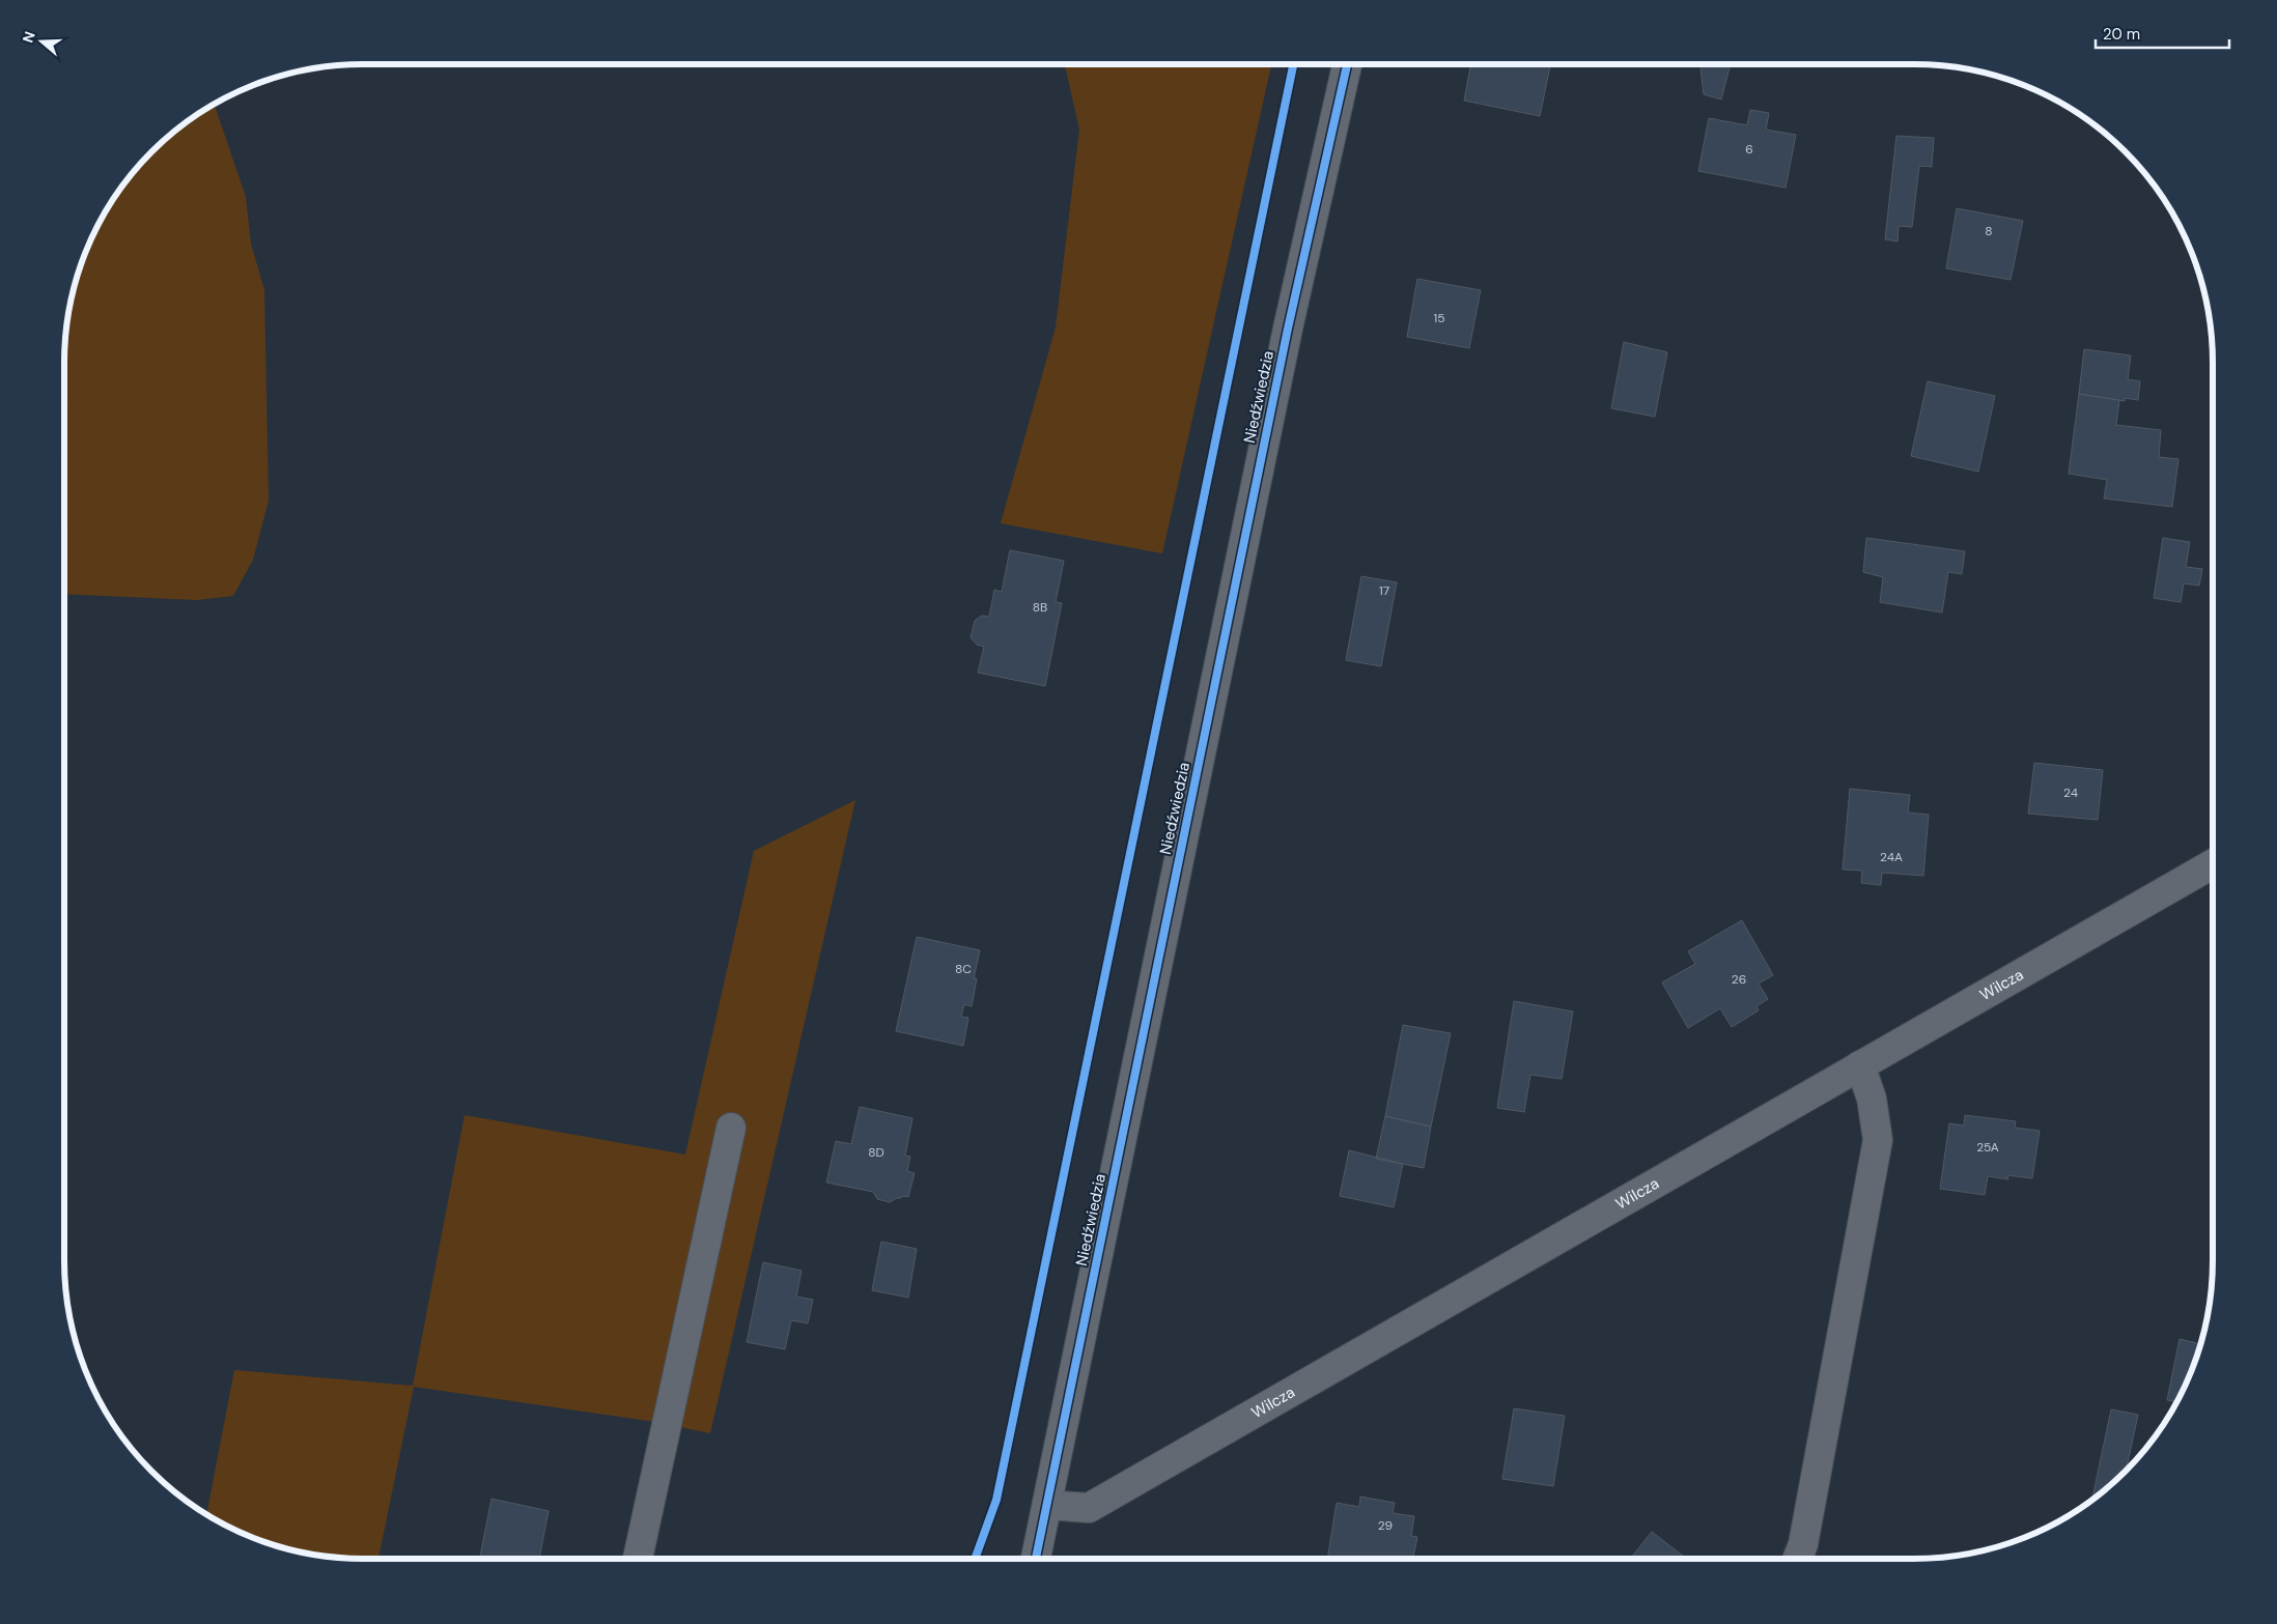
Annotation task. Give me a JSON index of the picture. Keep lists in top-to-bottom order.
{
  "streets": {
    "street": ["Niedźwiedzia", "Wilcza"]
  },
  "crossings": [
    ["Niedźwiedzia", "Wilcza"]
  ],
  "house_numbers": [
    "6",
    "8",
    "15",
    "17",
    "8B",
    "24",
    "24A",
    "8C",
    "26",
    "25A",
    "8D",
    "29"
  ],
  "scale_bar": "20 m",
  "north": "left"
}
